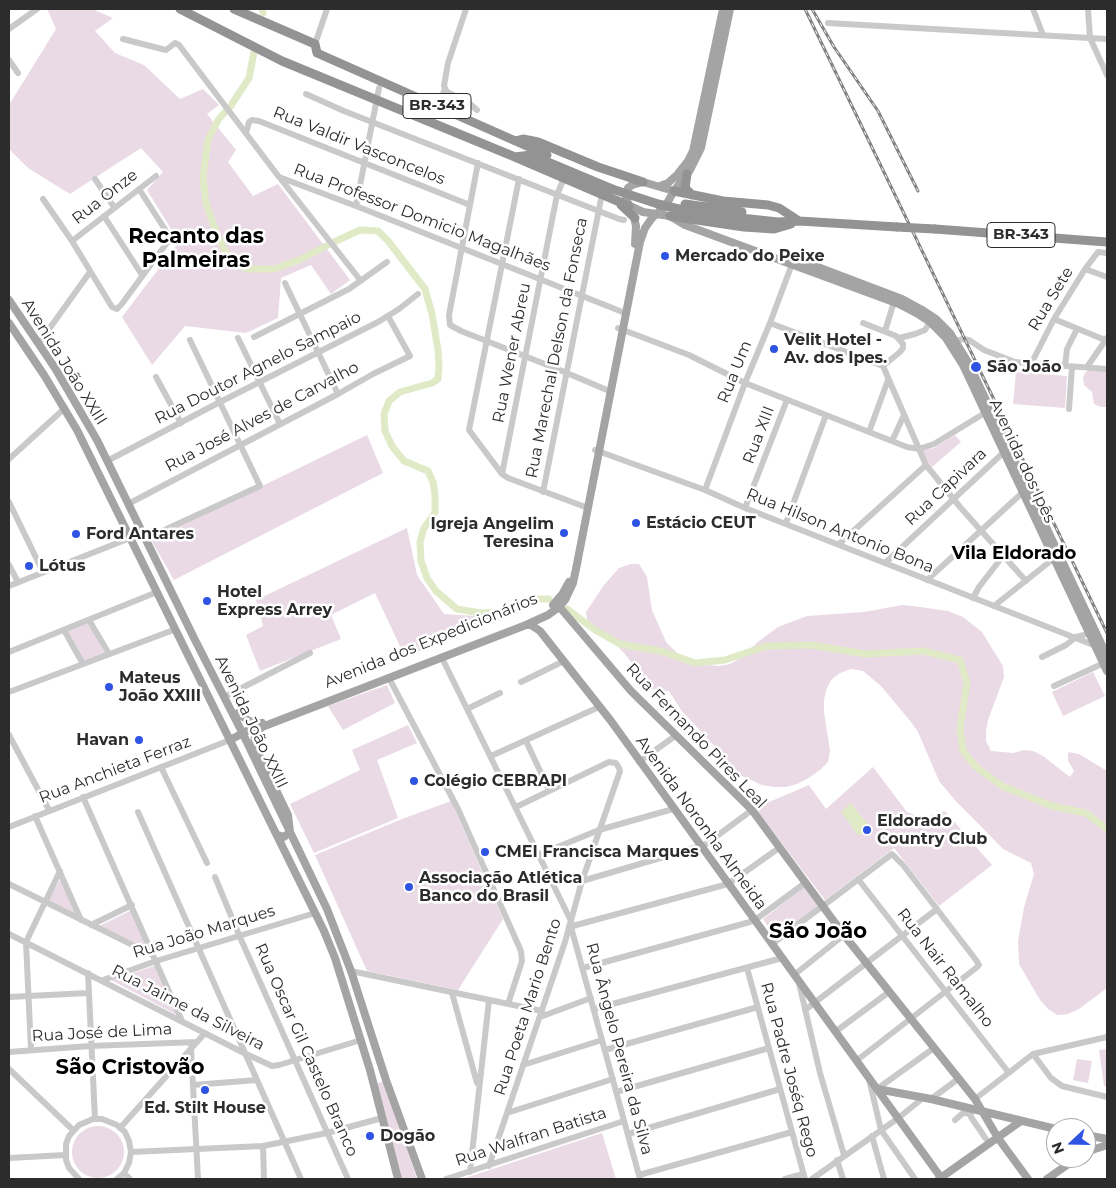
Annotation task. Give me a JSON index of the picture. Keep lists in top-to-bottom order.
{
  "streets": {
    "highway": ["BR-343"],
    "main road": [
      "Avenida João XXIII",
      "Avenida dos Ipês",
      "Avenida dos Expedicionários",
      "Rua Fernando Pires Leal",
      "Avenida Noronha Almeida"
    ],
    "street": [
      "Rua Valdir Vasconcelos",
      "Rua Onze",
      "Rua Professor Domicio Magalhães",
      "Rua Sete",
      "Rua Marechal Delson da Fonseca",
      "Rua Wener Abreu",
      "Rua Doutor Agnelo Sampaio",
      "Rua Um",
      "Rua José Alves de Carvalho",
      "Rua XIII",
      "Rua Capivara",
      "Rua Hilson Antonio Bona",
      "Rua Anchieta Ferraz",
      "Rua João Marques",
      "Rua Nair Ramalho",
      "Rua Poeta Mario Bento",
      "Rua Jaime da Silveira",
      "Rua José de Lima",
      "Rua Ângelo Pereira da Silva",
      "Rua Oscar Gil Castelo Branco",
      "Rua Padre Joséq Rego",
      "Rua Walfran Batista"
    ]
  },
  "crossings": [
    ["BR-343", "Rua Marechal Delson da Fonseca"],
    ["Rua Valdir Vasconcelos", "Rua Professor Domicio Magalhães"],
    ["Rua Professor Domicio Magalhães", "Rua Marechal Delson da Fonseca"],
    ["Rua Professor Domicio Magalhães", "Rua Wener Abreu"],
    ["Rua Professor Domicio Magalhães", "Avenida dos Expedicionários"],
    ["Rua Marechal Delson da Fonseca", "Rua Wener Abreu"],
    ["Avenida João XXIII", "Rua Doutor Agnelo Sampaio"],
    ["Avenida João XXIII", "Rua José Alves de Carvalho"],
    ["Avenida João XXIII", "Avenida dos Expedicionários"],
    ["Avenida João XXIII", "Rua Anchieta Ferraz"],
    ["Avenida João XXIII", "Rua João Marques"],
    ["Avenida João XXIII", "Rua Jaime da Silveira"],
    ["Rua Doutor Agnelo Sampaio", "Rua José Alves de Carvalho"],
    ["Rua Um", "Avenida dos Ipês"],
    ["Rua Um", "Rua Hilson Antonio Bona"],
    ["Rua XIII", "Rua Hilson Antonio Bona"],
    ["Avenida dos Ipês", "Rua Capivara"],
    ["Avenida dos Ipês", "Rua Hilson Antonio Bona"],
    ["Rua Capivara", "Rua Hilson Antonio Bona"],
    ["Rua Hilson Antonio Bona", "Avenida dos Expedicionários"],
    ["Avenida dos Expedicionários", "Rua Fernando Pires Leal"],
    ["Avenida dos Expedicionários", "Rua Anchieta Ferraz"],
    ["Avenida dos Expedicionários", "Rua Ângelo Pereira da Silva"],
    ["Rua João Marques", "Rua Jaime da Silveira"],
    ["Rua João Marques", "Rua Oscar Gil Castelo Branco"],
    ["Rua Poeta Mario Bento", "Rua Ângelo Pereira da Silva"],
    ["Rua Poeta Mario Bento", "Rua Walfran Batista"],
    ["Rua Jaime da Silveira", "Rua Oscar Gil Castelo Branco"],
    ["Rua Ângelo Pereira da Silva", "Rua Walfran Batista"],
    ["Rua Padre Joséq Rego", "Rua Walfran Batista"]
  ],
  "districts": [
    "Recanto das Palmeiras",
    "Vila Eldorado",
    "São João",
    "São Cristovão"
  ],
  "places": [
    "Mercado do Peixe",
    "Velit Hotel - Av. dos Ipes.",
    "São João",
    "Estácio CEUT",
    "Igreja Angelim Teresina",
    "Ford Antares",
    "Lótus",
    "Hotel Express Arrey",
    "Mateus João XXIII",
    "Havan",
    "Colégio CEBRAPI",
    "Eldorado Country Club",
    "CMEI Francisca Marques",
    "Associação Atlética Banco do Brasil",
    "Ed. Stilt House",
    "Dogão"
  ],
  "north": "left"
}
